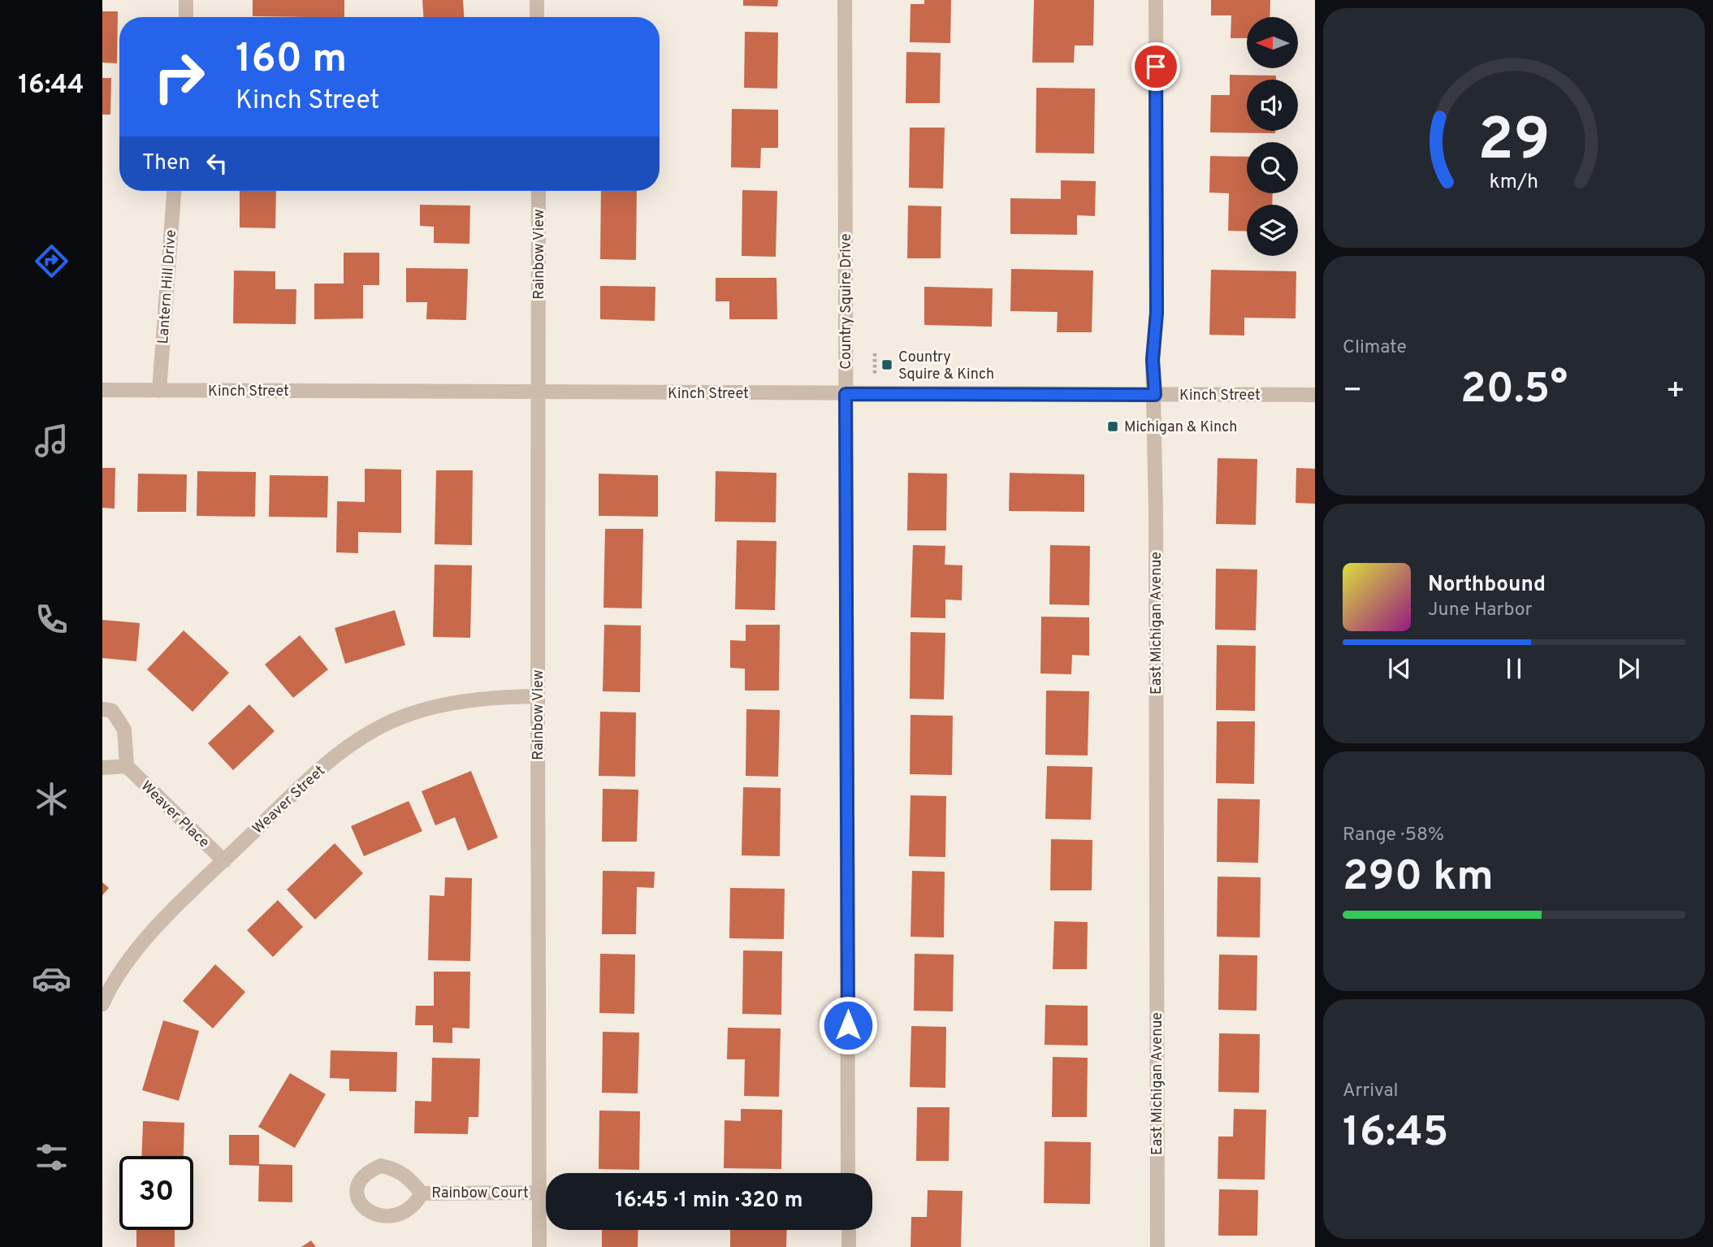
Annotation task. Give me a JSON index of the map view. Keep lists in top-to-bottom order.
{
  "streets": {
    "street": [
      "Rainbow View",
      "Lantern Hill Drive",
      "Country Squire Drive",
      "Kinch Street",
      "East Michigan Avenue",
      "Weaver Street",
      "Weaver Place",
      "Rainbow Court"
    ]
  },
  "crossings": [
    ["Rainbow View", "Kinch Street"],
    ["Rainbow View", "Weaver Street"],
    ["Rainbow View", "Rainbow Court"],
    ["Lantern Hill Drive", "Kinch Street"],
    ["Country Squire Drive", "Kinch Street"],
    ["Kinch Street", "East Michigan Avenue"],
    ["Weaver Street", "Weaver Place"]
  ],
  "places": {
    "transit": ["Country Squire & Kinch", "Michigan & Kinch"]
  },
  "north": "left",
  "page": {
    "tabs": "16:44",
    "turn": ["160 m", "Kinch Street"],
    "then": "Then",
    "tile": [
      "Climate",
      ["Range · 58%", "290 km"],
      ["Arrival", "16:45"]
    ],
    "heat": ["−", "20.5°", "+"],
    "song": ["Northbound", "June Harbor"],
    "limit": "30",
    "trip": "16:45 · 1 min · 320 m",
    "gauge": ["29", "km/h"]
  }
}
